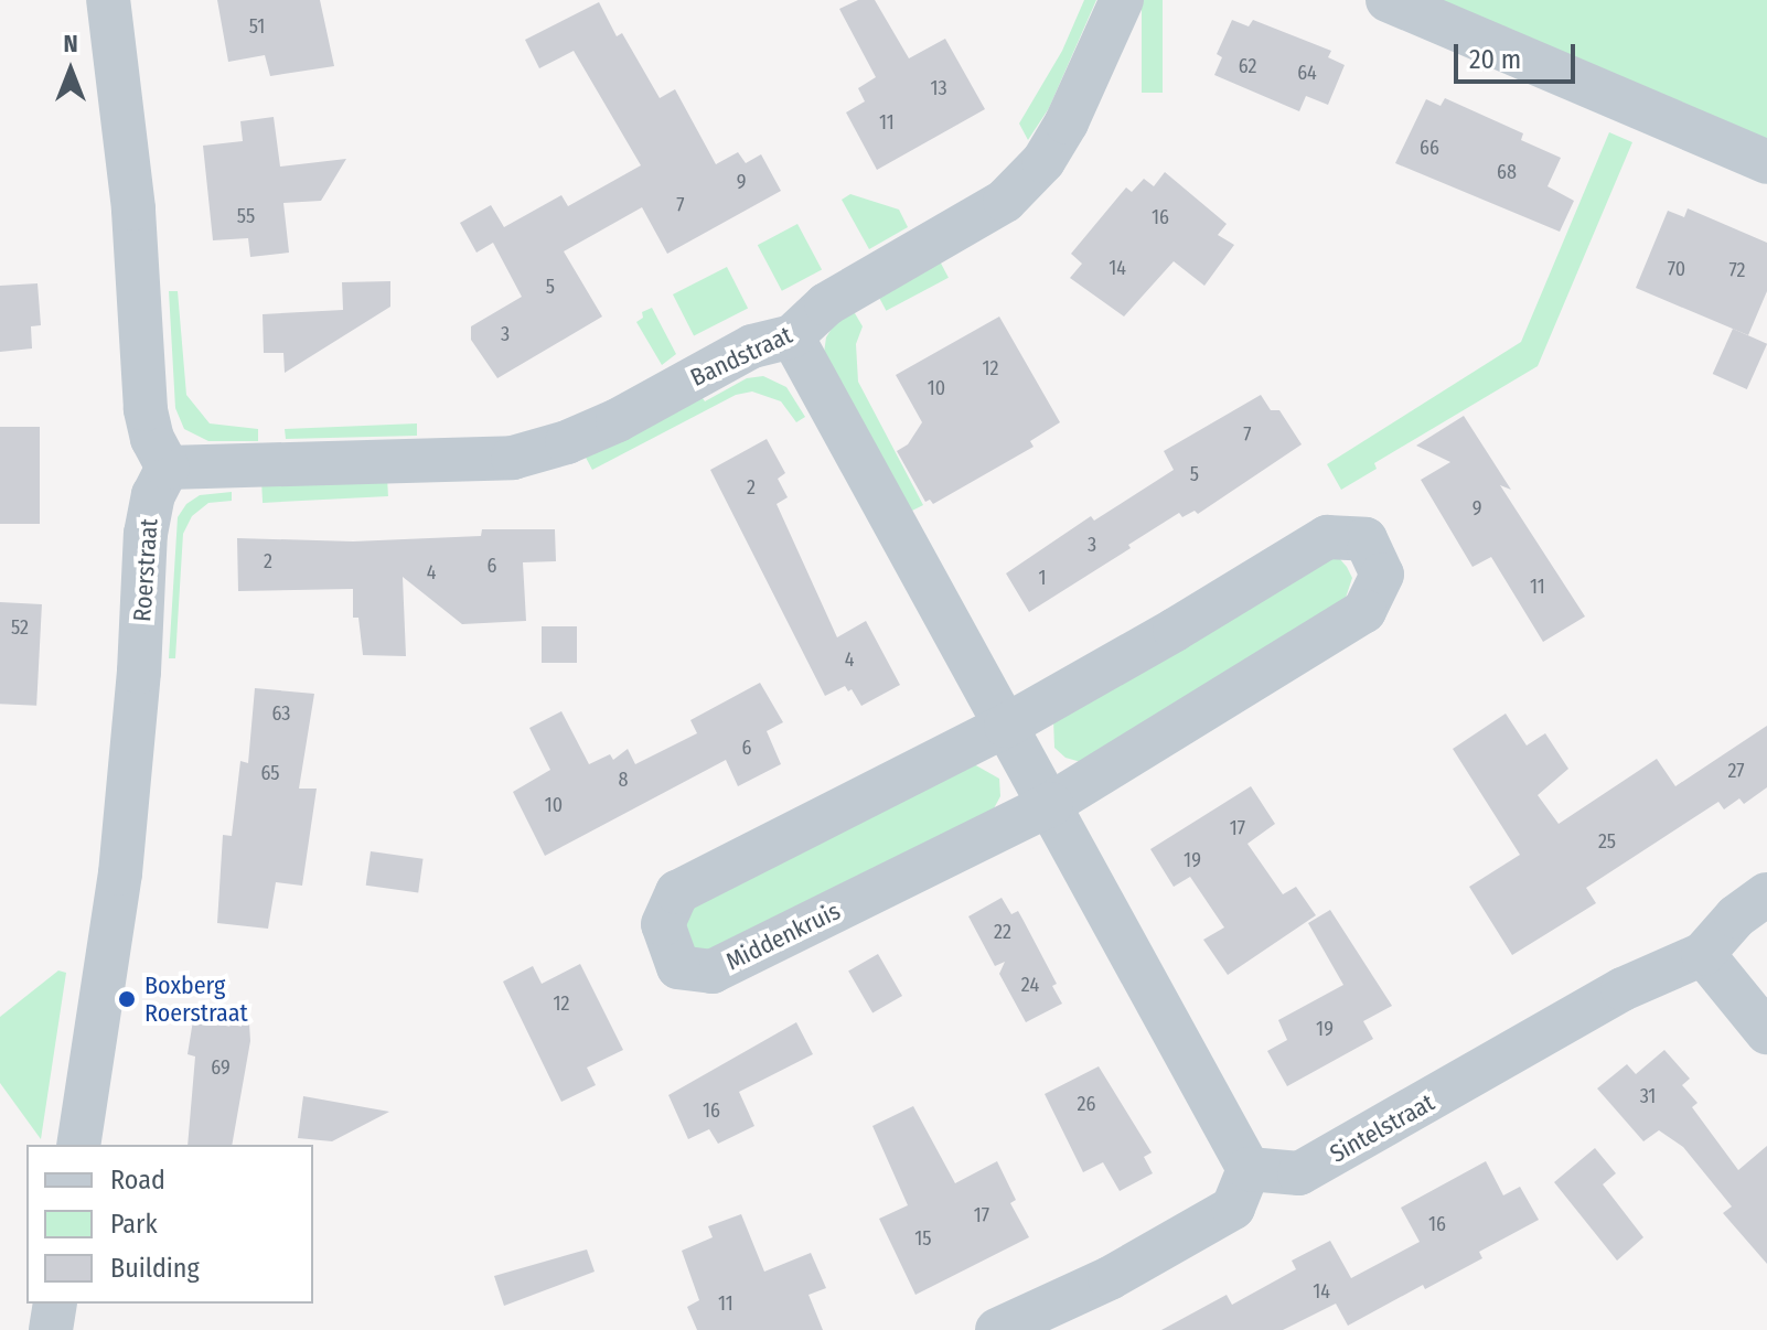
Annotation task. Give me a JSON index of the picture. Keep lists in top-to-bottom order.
{
  "streets": {
    "street": [
      "Bandstraat",
      "Roerstraat",
      "Middenkruis",
      "Sintelstraat"
    ]
  },
  "crossings": [
    ["Bandstraat", "Roerstraat"]
  ],
  "places": ["Boxberg Roerstraat"],
  "house_numbers": [
    "51",
    "62",
    "64",
    "13",
    "11",
    "66",
    "68",
    "9",
    "7",
    "55",
    "16",
    "14",
    "70",
    "72",
    "5",
    "3",
    "12",
    "10",
    "7",
    "5",
    "2",
    "9",
    "3",
    "2",
    "6",
    "4",
    "1",
    "11",
    "52",
    "4",
    "63",
    "6",
    "27",
    "65",
    "8",
    "10",
    "17",
    "25",
    "19",
    "22",
    "24",
    "12",
    "19",
    "69",
    "31",
    "26",
    "16",
    "17",
    "16",
    "15",
    "14",
    "11"
  ],
  "legend": ["Road", "Park", "Building"],
  "scale_bar": "20 m",
  "north": "top"
}
